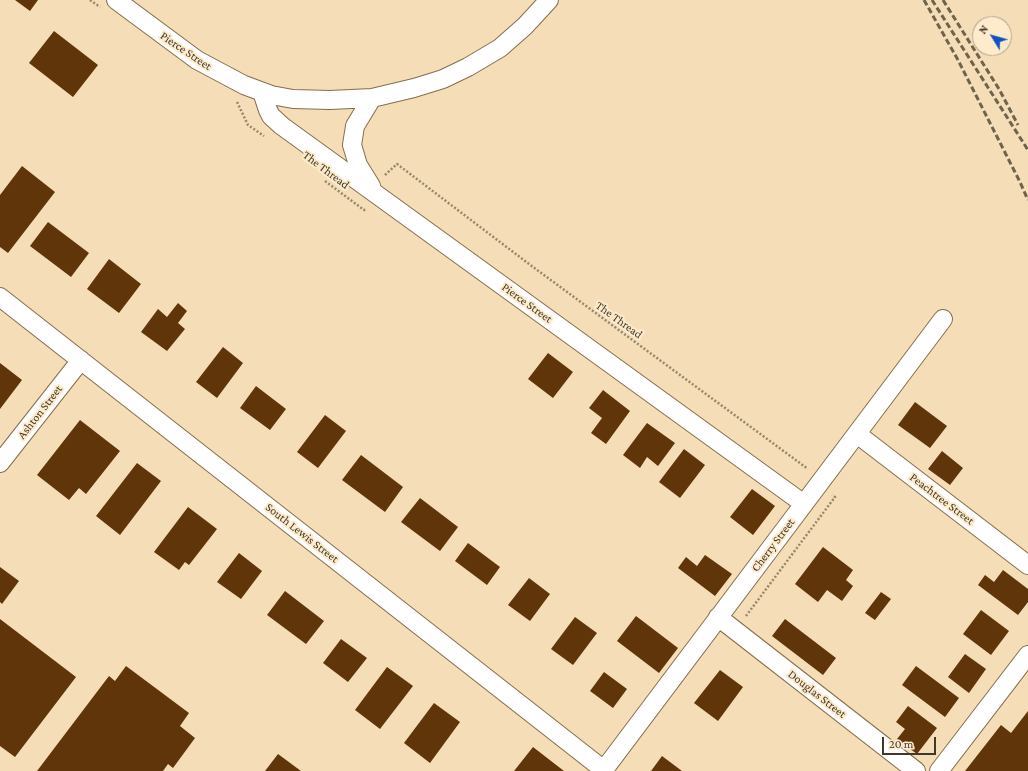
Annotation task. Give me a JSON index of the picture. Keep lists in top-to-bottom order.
{
  "streets": {
    "street": [
      "Pierce Street",
      "Ashton Street",
      "Peachtree Street",
      "South Lewis Street",
      "Cherry Street",
      "Douglas Street"
    ],
    "path": ["The Thread"]
  },
  "crossings": [
    ["Pierce Street", "The Thread"],
    ["Pierce Street", "Cherry Street"],
    ["The Thread", "Cherry Street"],
    ["Ashton Street", "South Lewis Street"],
    ["Peachtree Street", "Cherry Street"],
    ["South Lewis Street", "Cherry Street"],
    ["Cherry Street", "Douglas Street"]
  ],
  "scale_bar": "20 m",
  "north": "top left"
}
